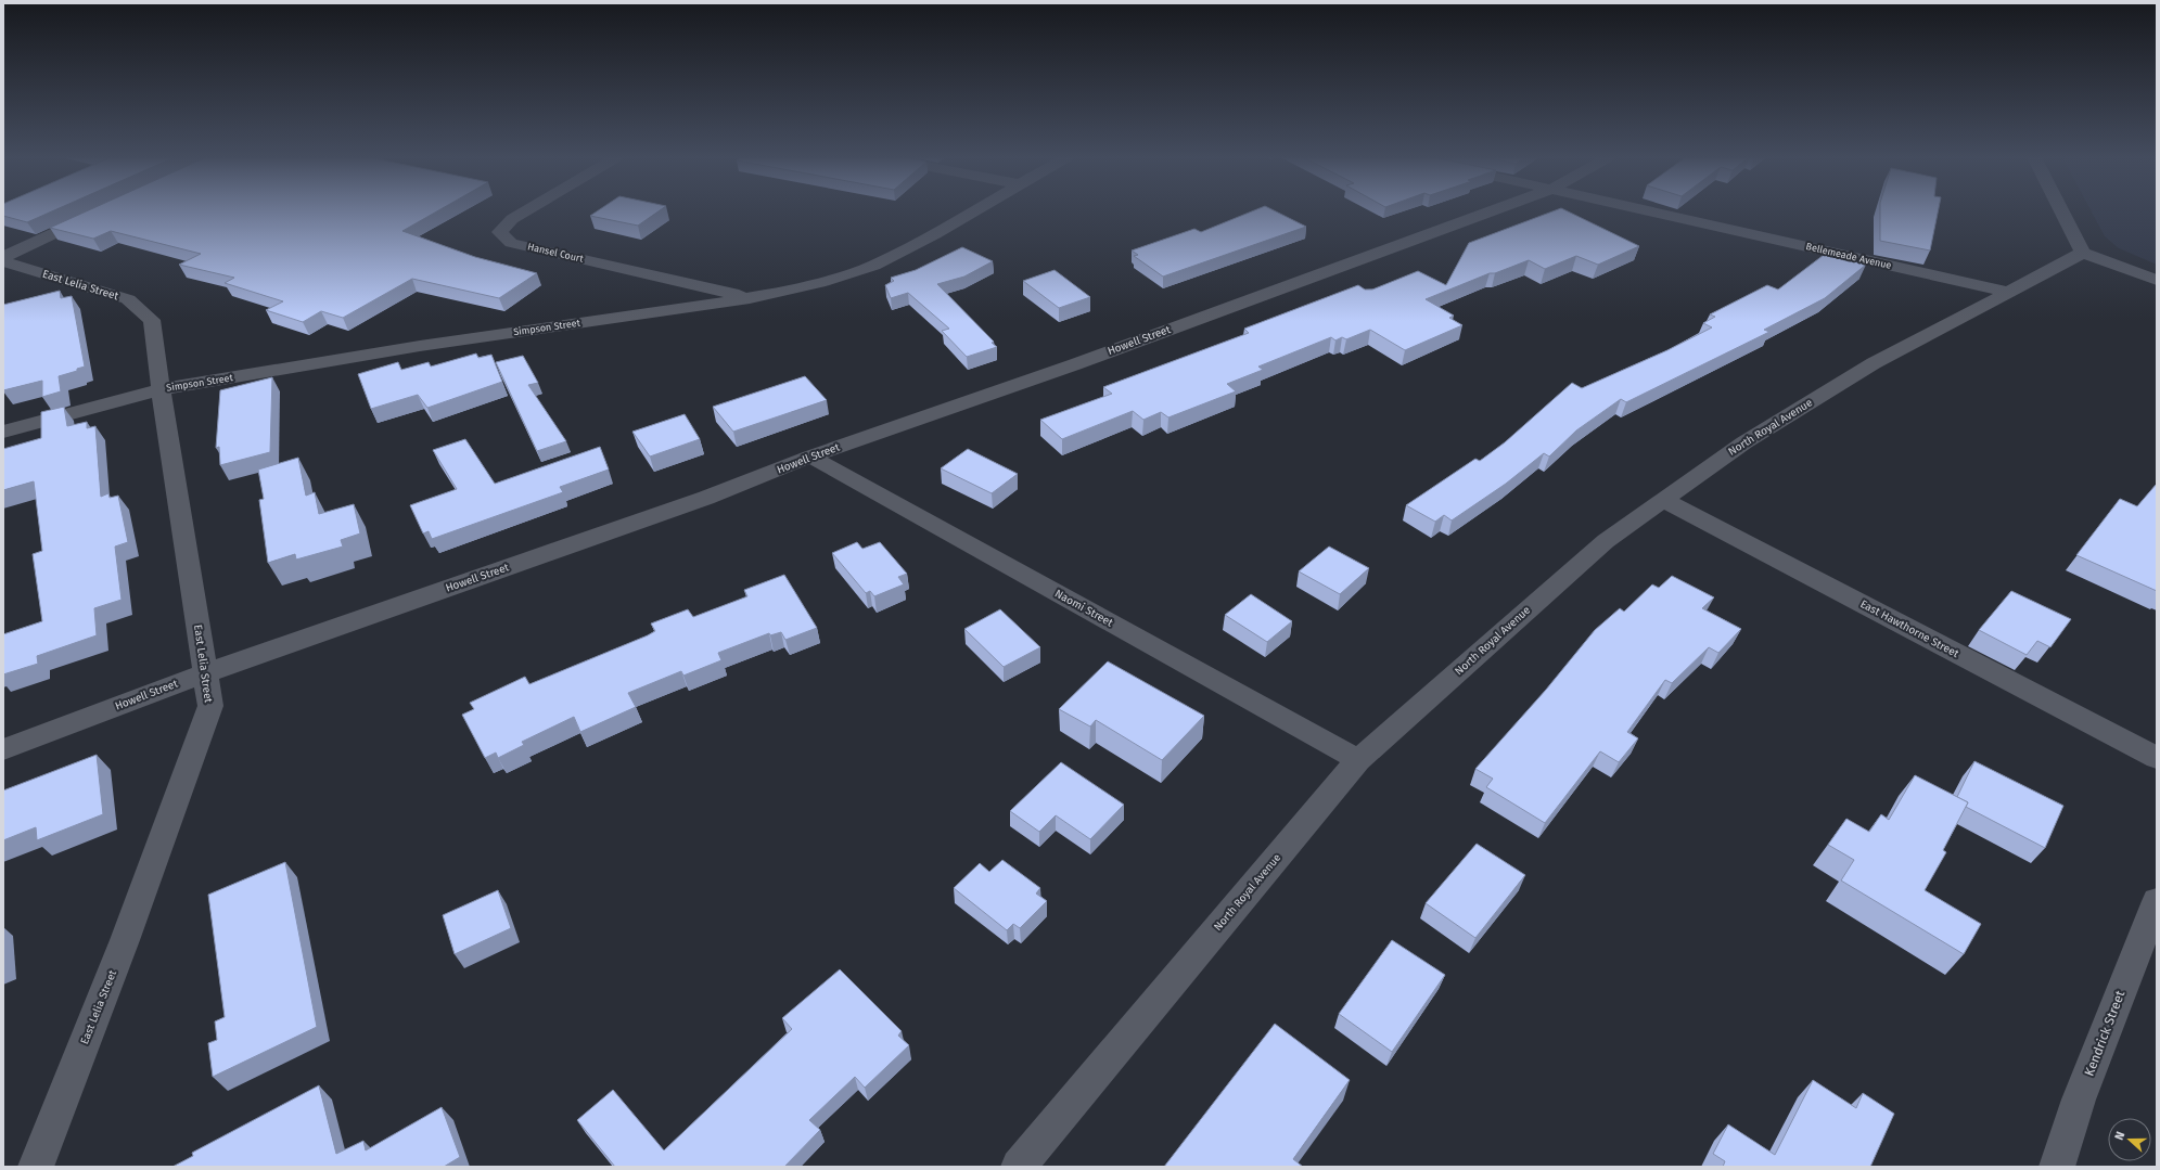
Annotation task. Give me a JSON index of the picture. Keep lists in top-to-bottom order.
{
  "streets": {
    "street": [
      "Hansel Court",
      "Bellemeade Avenue",
      "East Lelia Street",
      "Simpson Street",
      "Howell Street",
      "North Royal Avenue",
      "Naomi Street",
      "East Hawthorne Street",
      "Kendrick Street"
    ]
  },
  "crossings": [
    ["Hansel Court", "Simpson Street"],
    ["Bellemeade Avenue", "North Royal Avenue"],
    ["East Lelia Street", "Simpson Street"],
    ["East Lelia Street", "Howell Street"],
    ["Howell Street", "Naomi Street"],
    ["North Royal Avenue", "Naomi Street"],
    ["North Royal Avenue", "East Hawthorne Street"]
  ],
  "north": "left"
}
